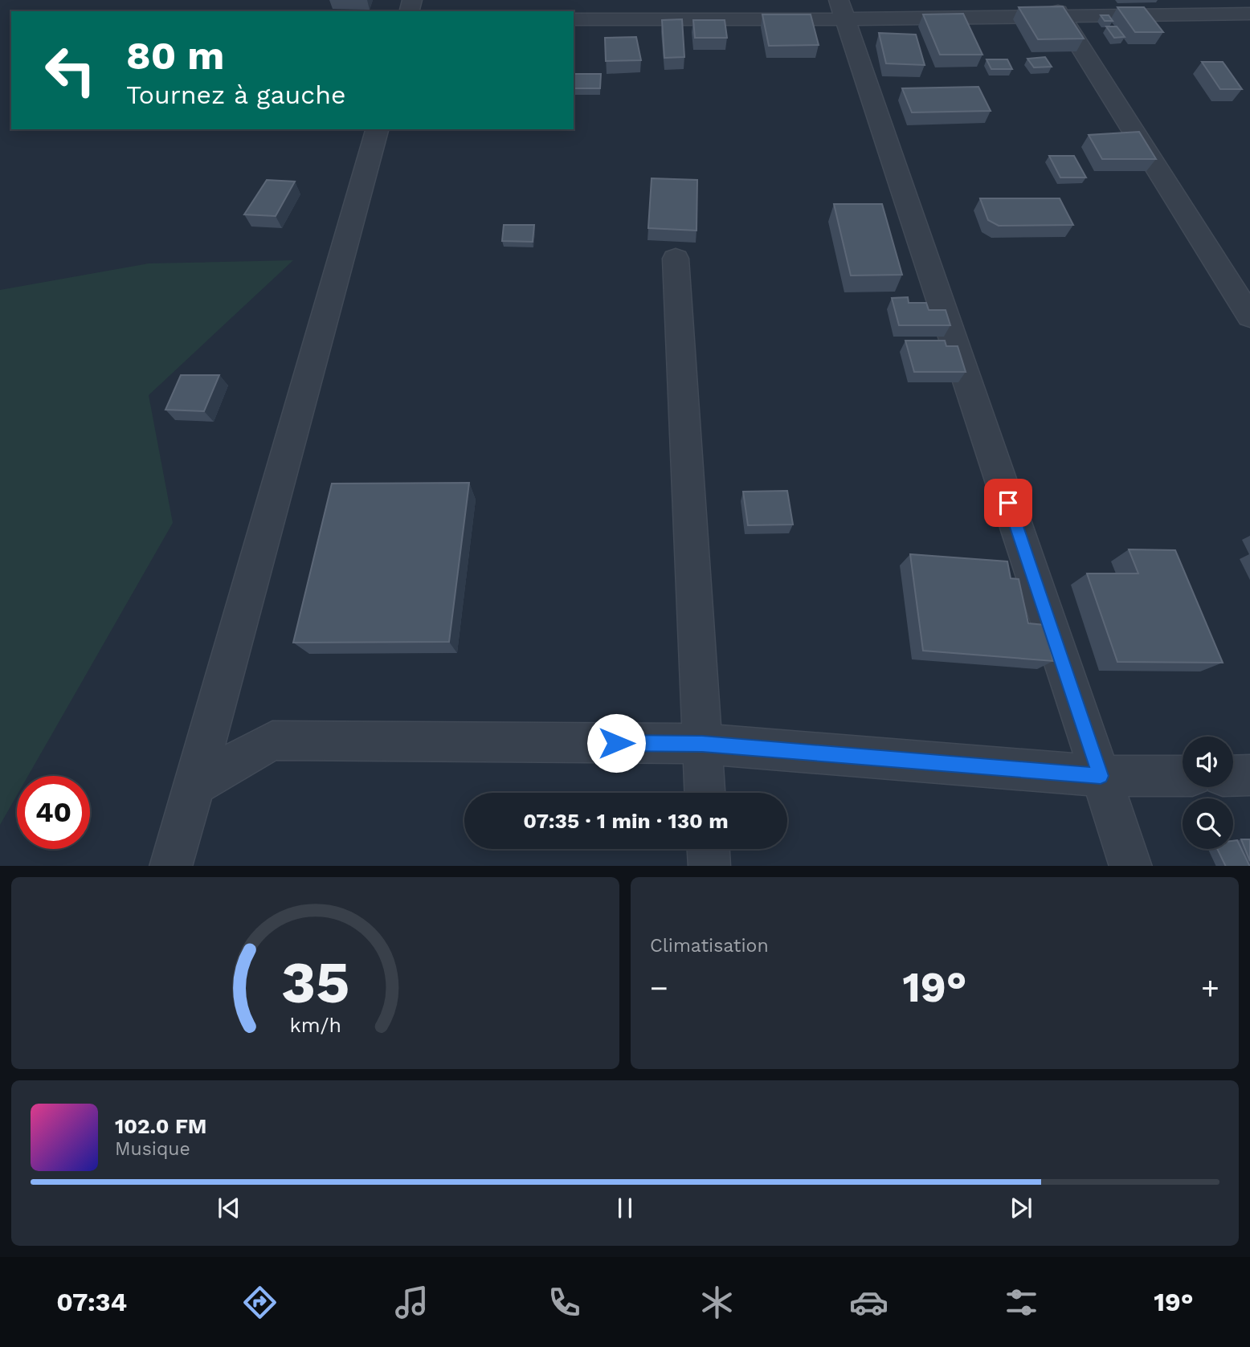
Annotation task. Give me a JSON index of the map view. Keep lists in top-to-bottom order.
{
  "page": {
    "turn": ["80 m", "Tournez à gauche"],
    "limit": "40",
    "trip": "07:35 · 1 min · 130 m",
    "tile": "Climatisation",
    "heat": ["−", "19°", "+"],
    "song": ["102.0 FM", "Musique"],
    "tabs": ["07:34", "19°"],
    "gauge": ["35", "km/h"]
  }
}
